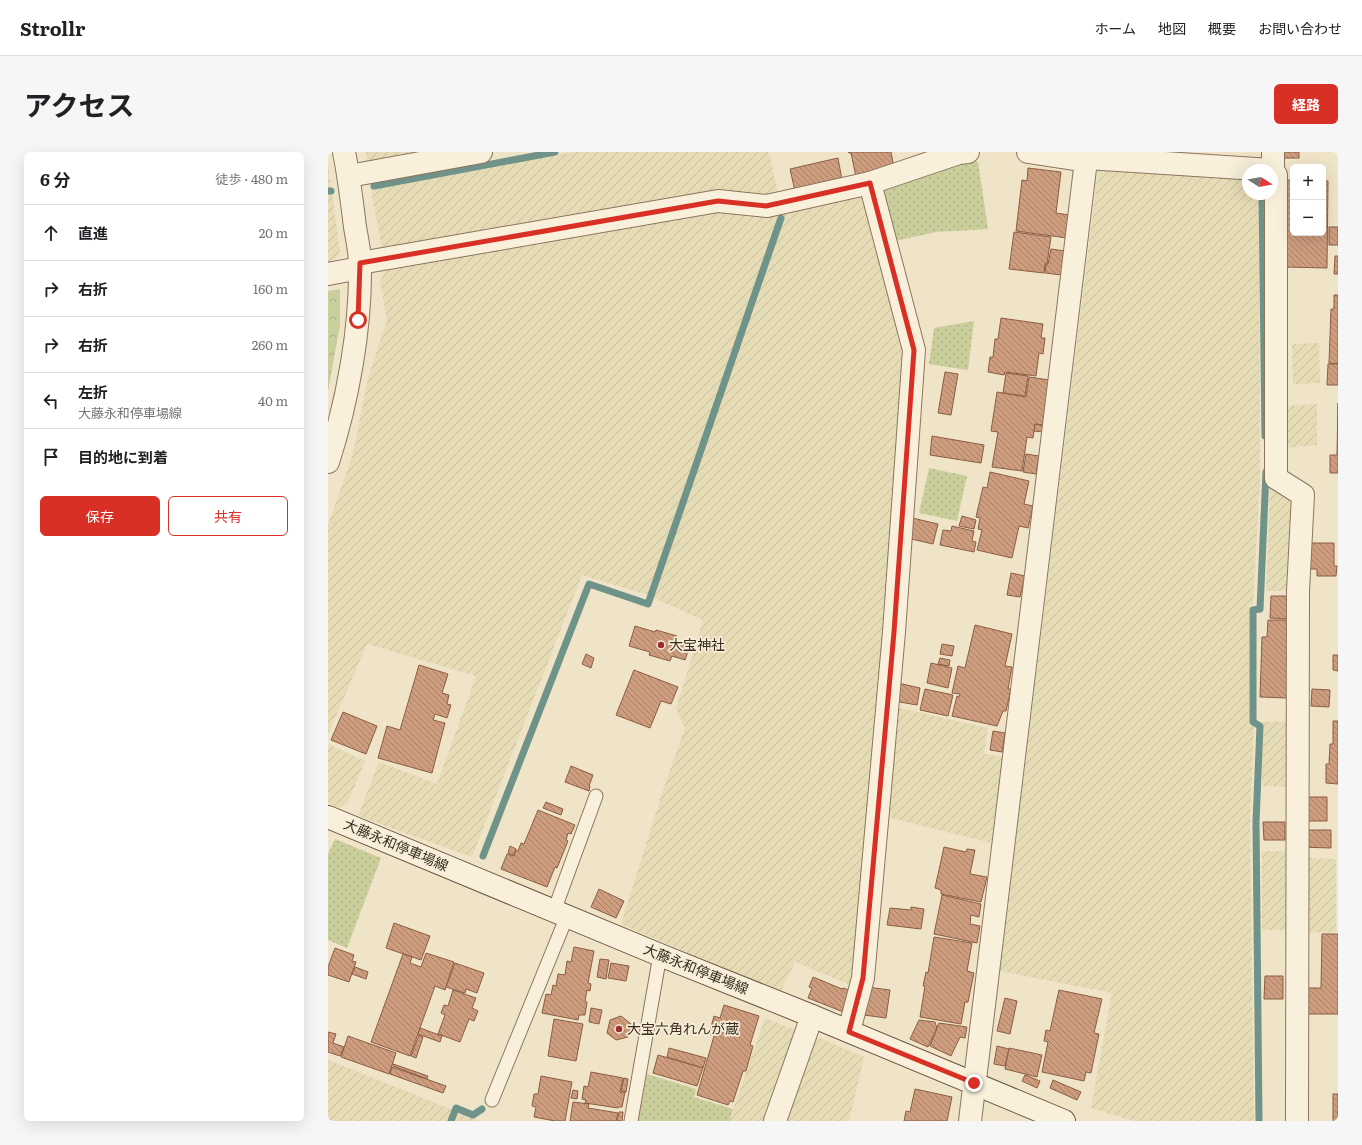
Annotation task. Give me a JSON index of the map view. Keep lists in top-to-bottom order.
{
  "streets": {
    "street": ["大藤永和停車場線"]
  },
  "places": ["大宝神社", "大宝六角れんが蔵"],
  "north": "right",
  "page": {
    "header": "Strollr",
    "nav": [
      "ホーム",
      "地図",
      "概要",
      "お問い合わせ"
    ],
    "title": "アクセス",
    "buttons": [
      "経路",
      ["保存", "共有"]
    ],
    "heading": ["6 分", "徒歩 · 480 m"],
    "map_buttons": ["+", "−"],
    "list": [
      ["直進", "20 m"],
      ["右折", "160 m"],
      ["右折", "260 m"],
      ["左折", "大藤永和停車場線", "40 m"],
      "目的地に到着"
    ]
  }
}
